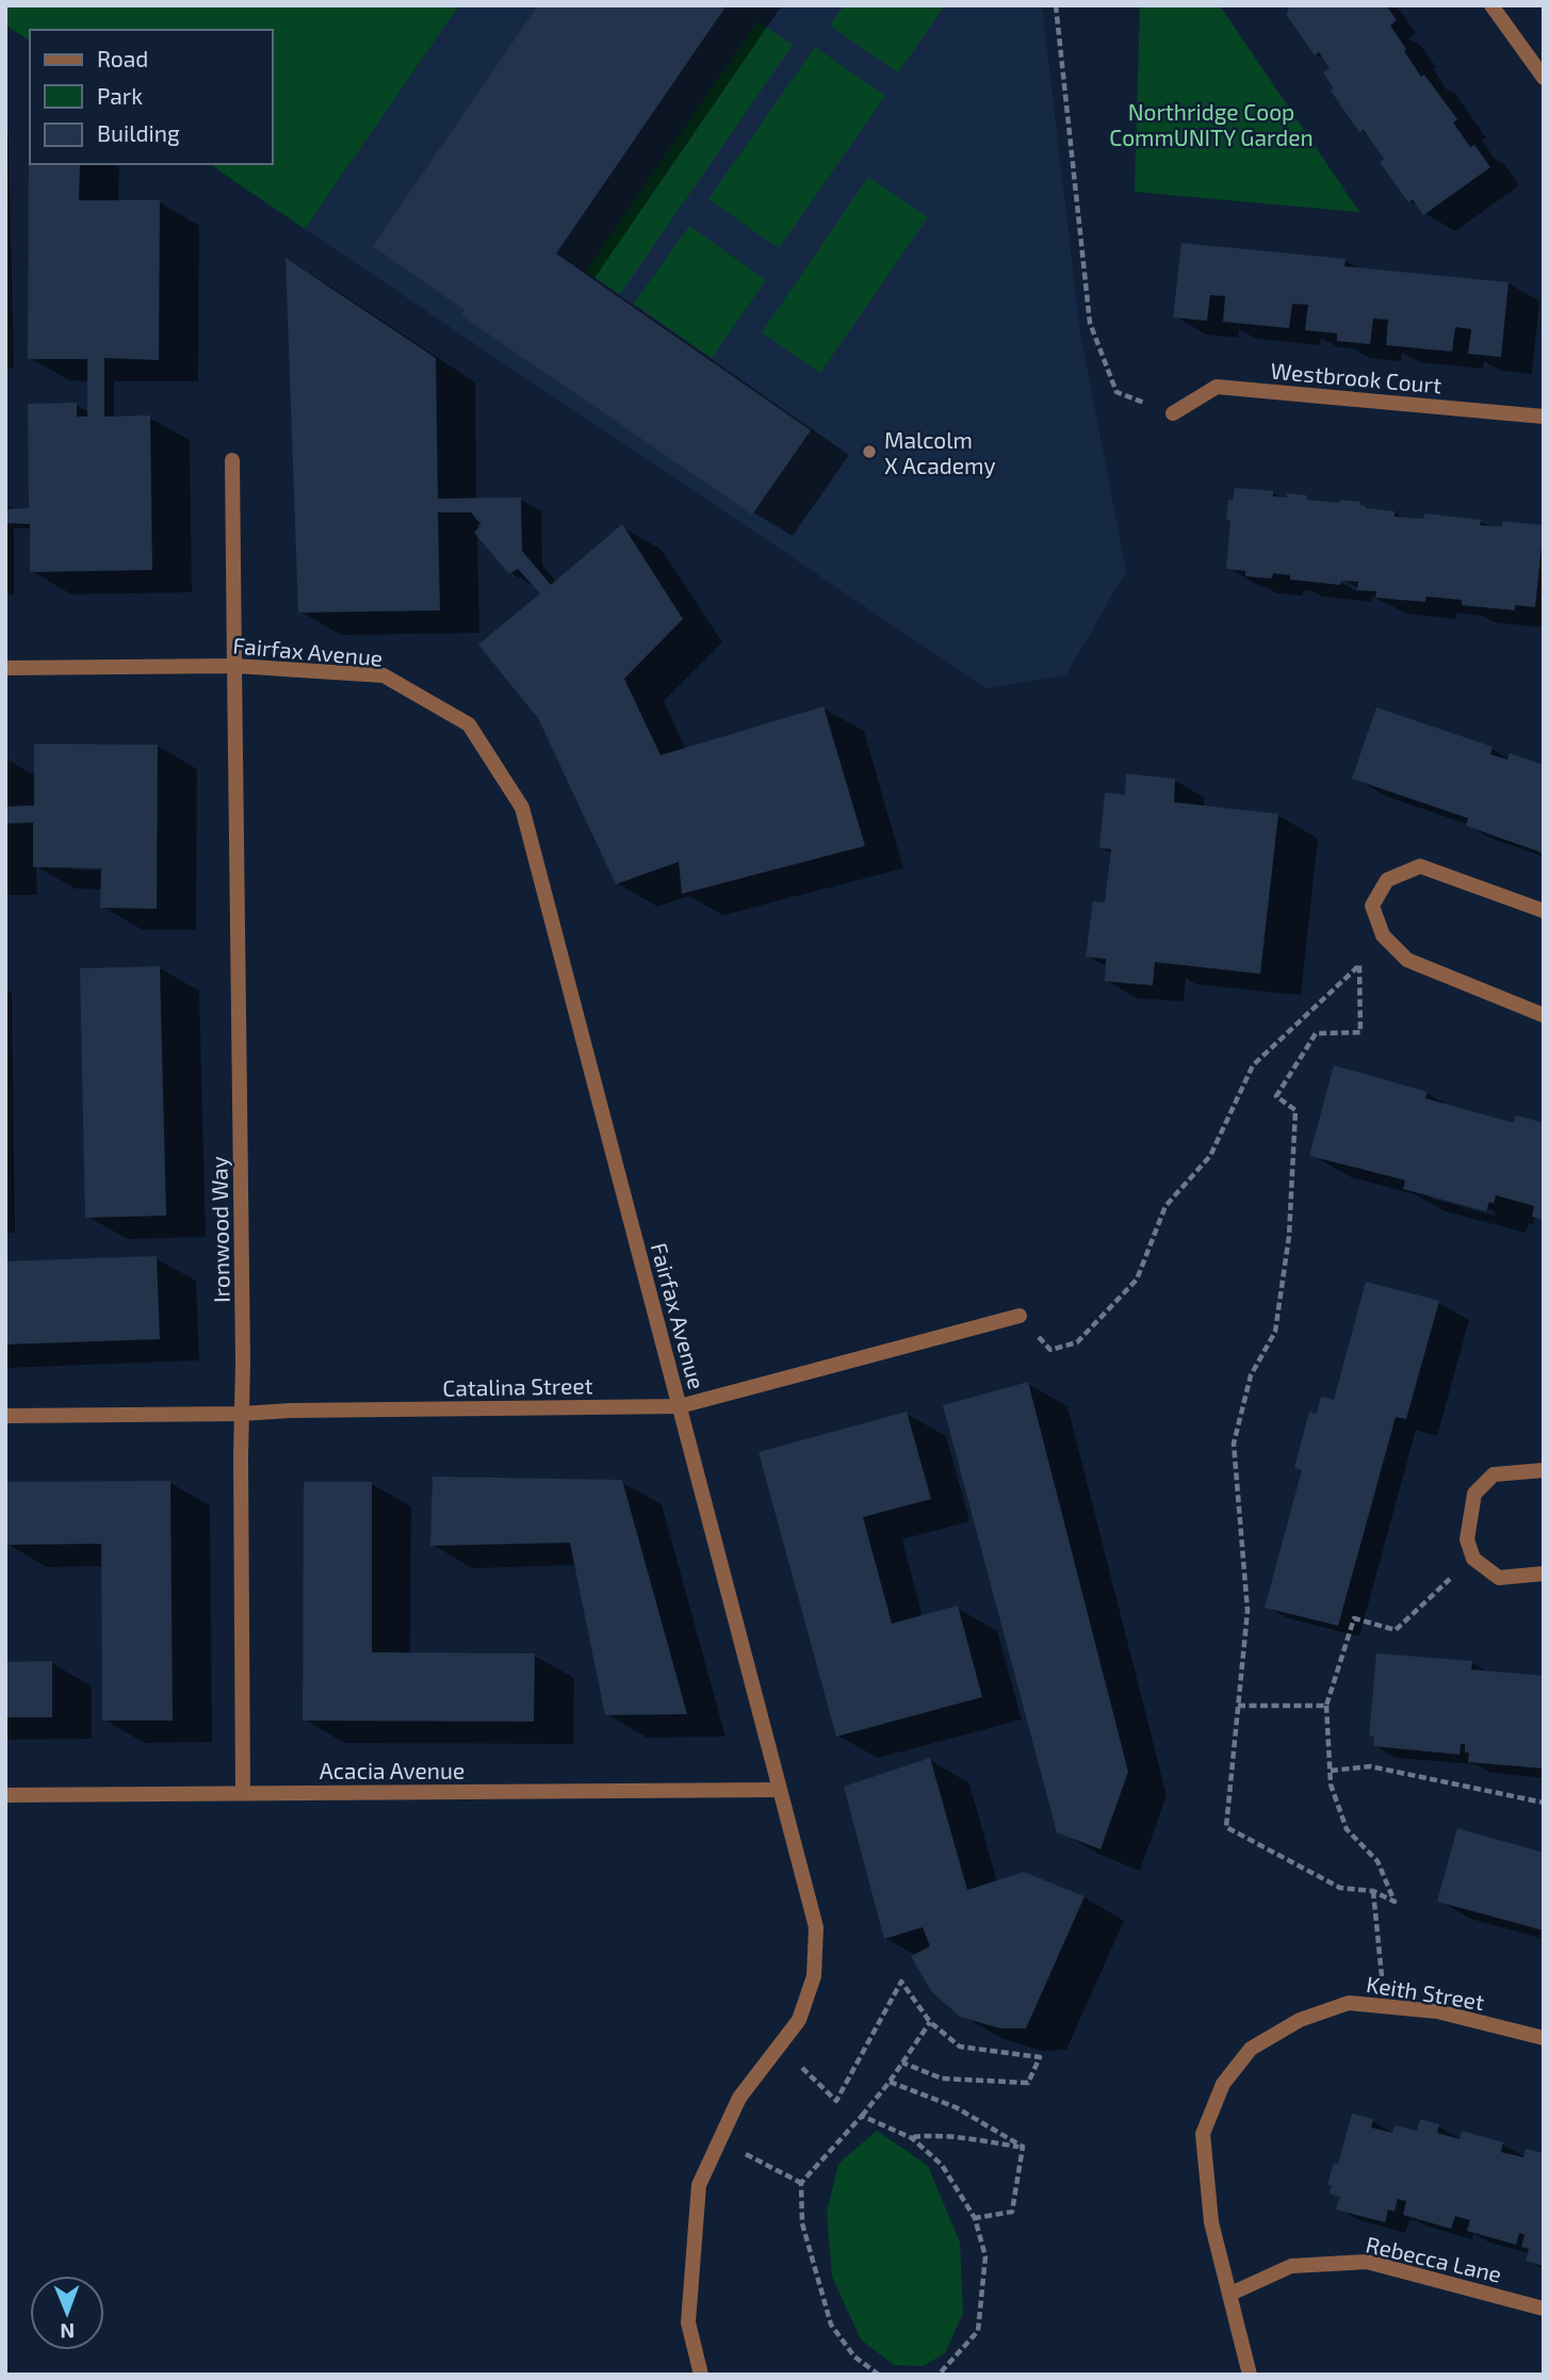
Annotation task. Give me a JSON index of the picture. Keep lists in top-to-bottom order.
{
  "streets": {
    "street": [
      "Westbrook Court",
      "Fairfax Avenue",
      "Ironwood Way",
      "Catalina Street",
      "Acacia Avenue",
      "Keith Street",
      "Rebecca Lane"
    ]
  },
  "crossings": [
    ["Fairfax Avenue", "Ironwood Way"],
    ["Fairfax Avenue", "Catalina Street"],
    ["Fairfax Avenue", "Acacia Avenue"],
    ["Ironwood Way", "Catalina Street"],
    ["Ironwood Way", "Acacia Avenue"],
    ["Keith Street", "Rebecca Lane"]
  ],
  "parks": ["Northridge Coop CommUNITY Garden"],
  "places": ["Malcolm X Academy"],
  "legend": ["Road", "Park", "Building"],
  "north": "bottom"
}
